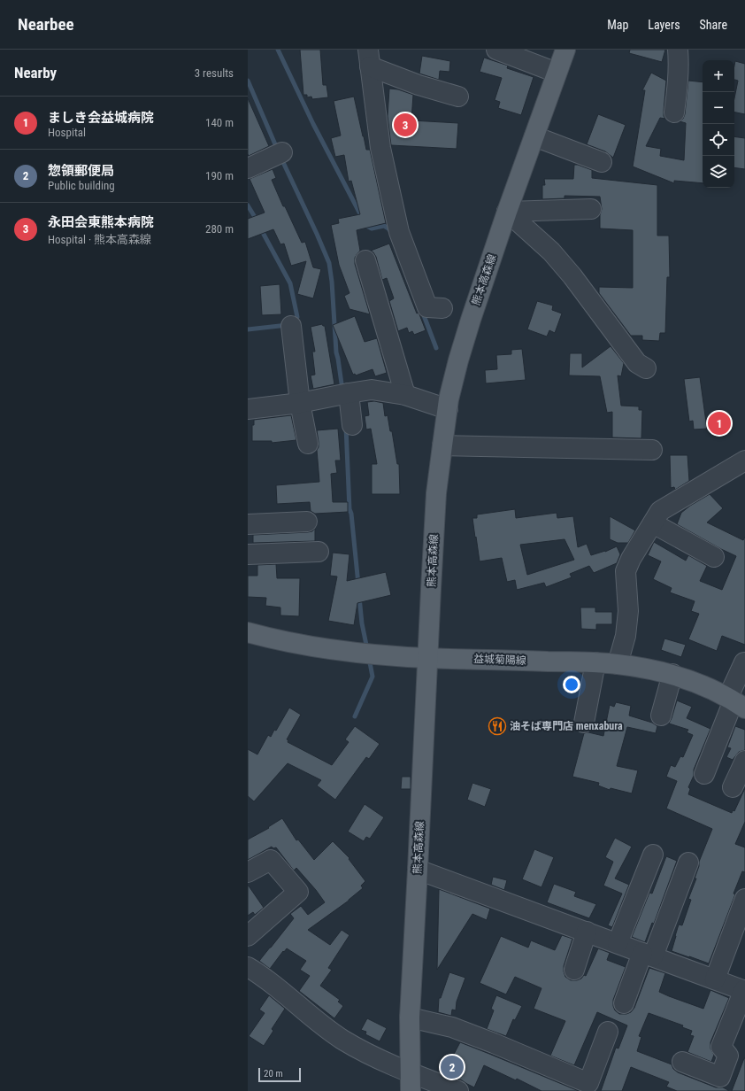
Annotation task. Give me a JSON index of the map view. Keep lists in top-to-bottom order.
{
  "streets": {
    "main road": ["熊本高森線", "益城菊陽線"]
  },
  "crossings": [
    ["熊本高森線", "益城菊陽線"]
  ],
  "places": {
    "restaurant": ["油そば専門店 menxabura"]
  },
  "scale_bar": "20 m",
  "page": {
    "header": "Nearbee",
    "nav": ["Map", "Layers", "Share"],
    "heading": ["Nearby", "3 results"],
    "map_buttons": ["+", "−"],
    "list": [
      {
        "mark": "1",
        "name": "ましき会益城病院",
        "note": "Hospital",
        "value": "140 m"
      },
      {
        "mark": "2",
        "name": "惣領郵便局",
        "note": "Public building",
        "value": "190 m"
      },
      {
        "mark": "3",
        "name": "永田会東熊本病院",
        "note": "Hospital · 熊本高森線",
        "value": "280 m"
      }
    ],
    "pins": ["3", "1", "2"],
    "scale": "20 m"
  }
}
